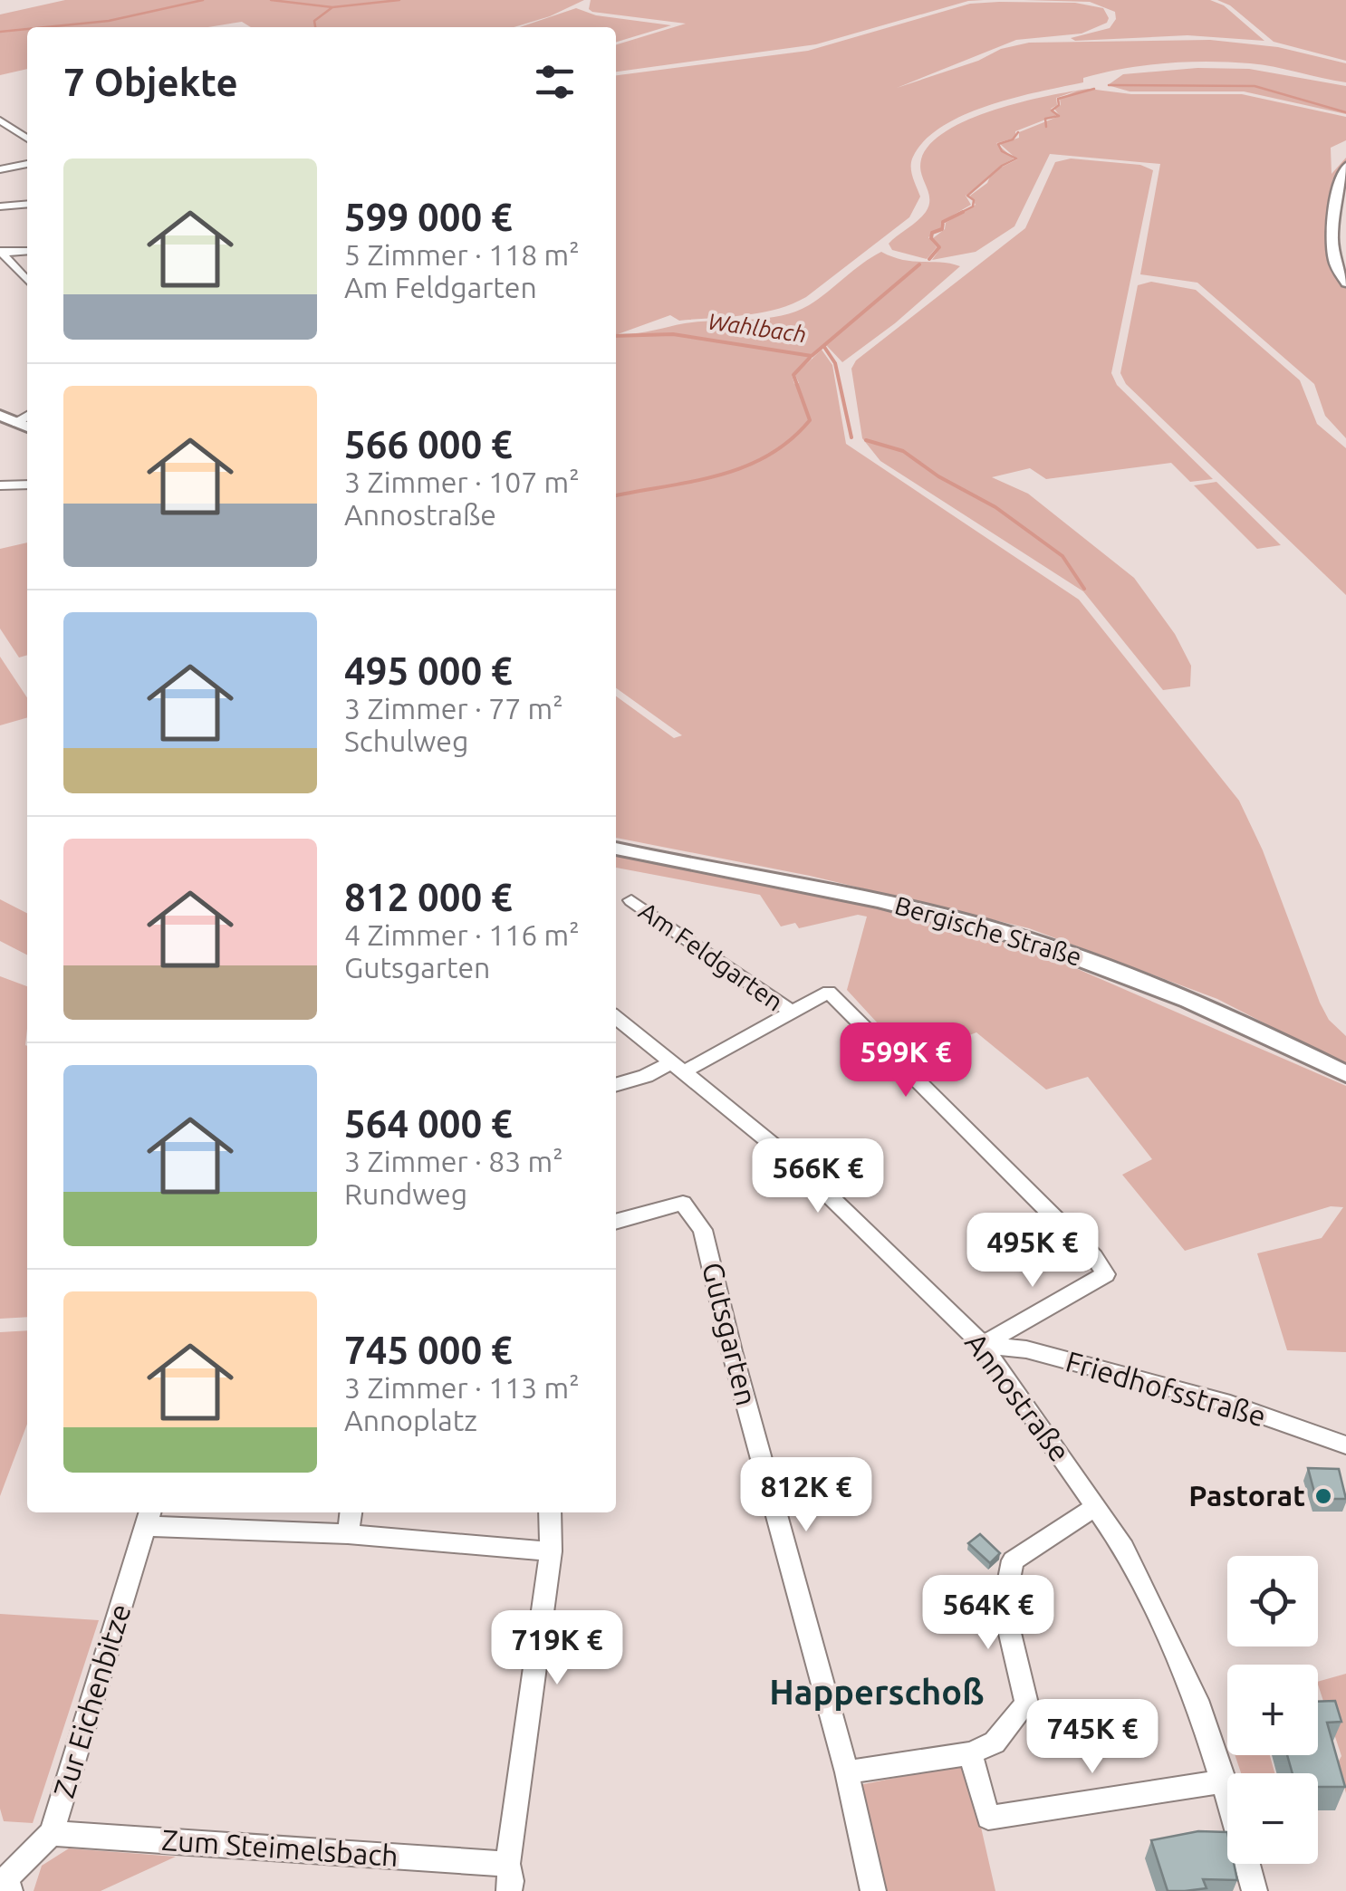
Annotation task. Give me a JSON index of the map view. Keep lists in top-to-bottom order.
{
  "streets": {
    "main road": ["Bergische Straße"],
    "street": [
      "Am Feldgarten",
      "Gutsgarten",
      "Friedhofsstraße",
      "Annostraße",
      "Zur Eichenbitze",
      "Zum Steimelsbach"
    ]
  },
  "crossings": [
    ["Am Feldgarten", "Friedhofsstraße"],
    ["Am Feldgarten", "Annostraße"],
    ["Friedhofsstraße", "Annostraße"],
    ["Zur Eichenbitze", "Zum Steimelsbach"]
  ],
  "districts": ["Happerschoß"],
  "water": ["Wahlbach"],
  "places": ["Pastorat"],
  "page": {
    "heading": "7 Objekte",
    "list": [
      {
        "name": "599 000 €",
        "note": "5 Zimmer · 118 m² · Am Feldgarten"
      },
      {
        "name": "566 000 €",
        "note": "3 Zimmer · 107 m² · Annostraße"
      },
      {
        "name": "495 000 €",
        "note": "3 Zimmer · 77 m² · Schulweg"
      },
      {
        "name": "812 000 €",
        "note": "4 Zimmer · 116 m² · Gutsgarten"
      },
      {
        "name": "564 000 €",
        "note": "3 Zimmer · 83 m² · Rundweg"
      },
      {
        "name": "745 000 €",
        "note": "3 Zimmer · 113 m² · Annoplatz"
      }
    ],
    "price": [
      "599K €",
      "566K €",
      "495K €",
      "812K €",
      "564K €",
      "719K €",
      "745K €"
    ],
    "map_buttons": ["+", "−"]
  }
}
